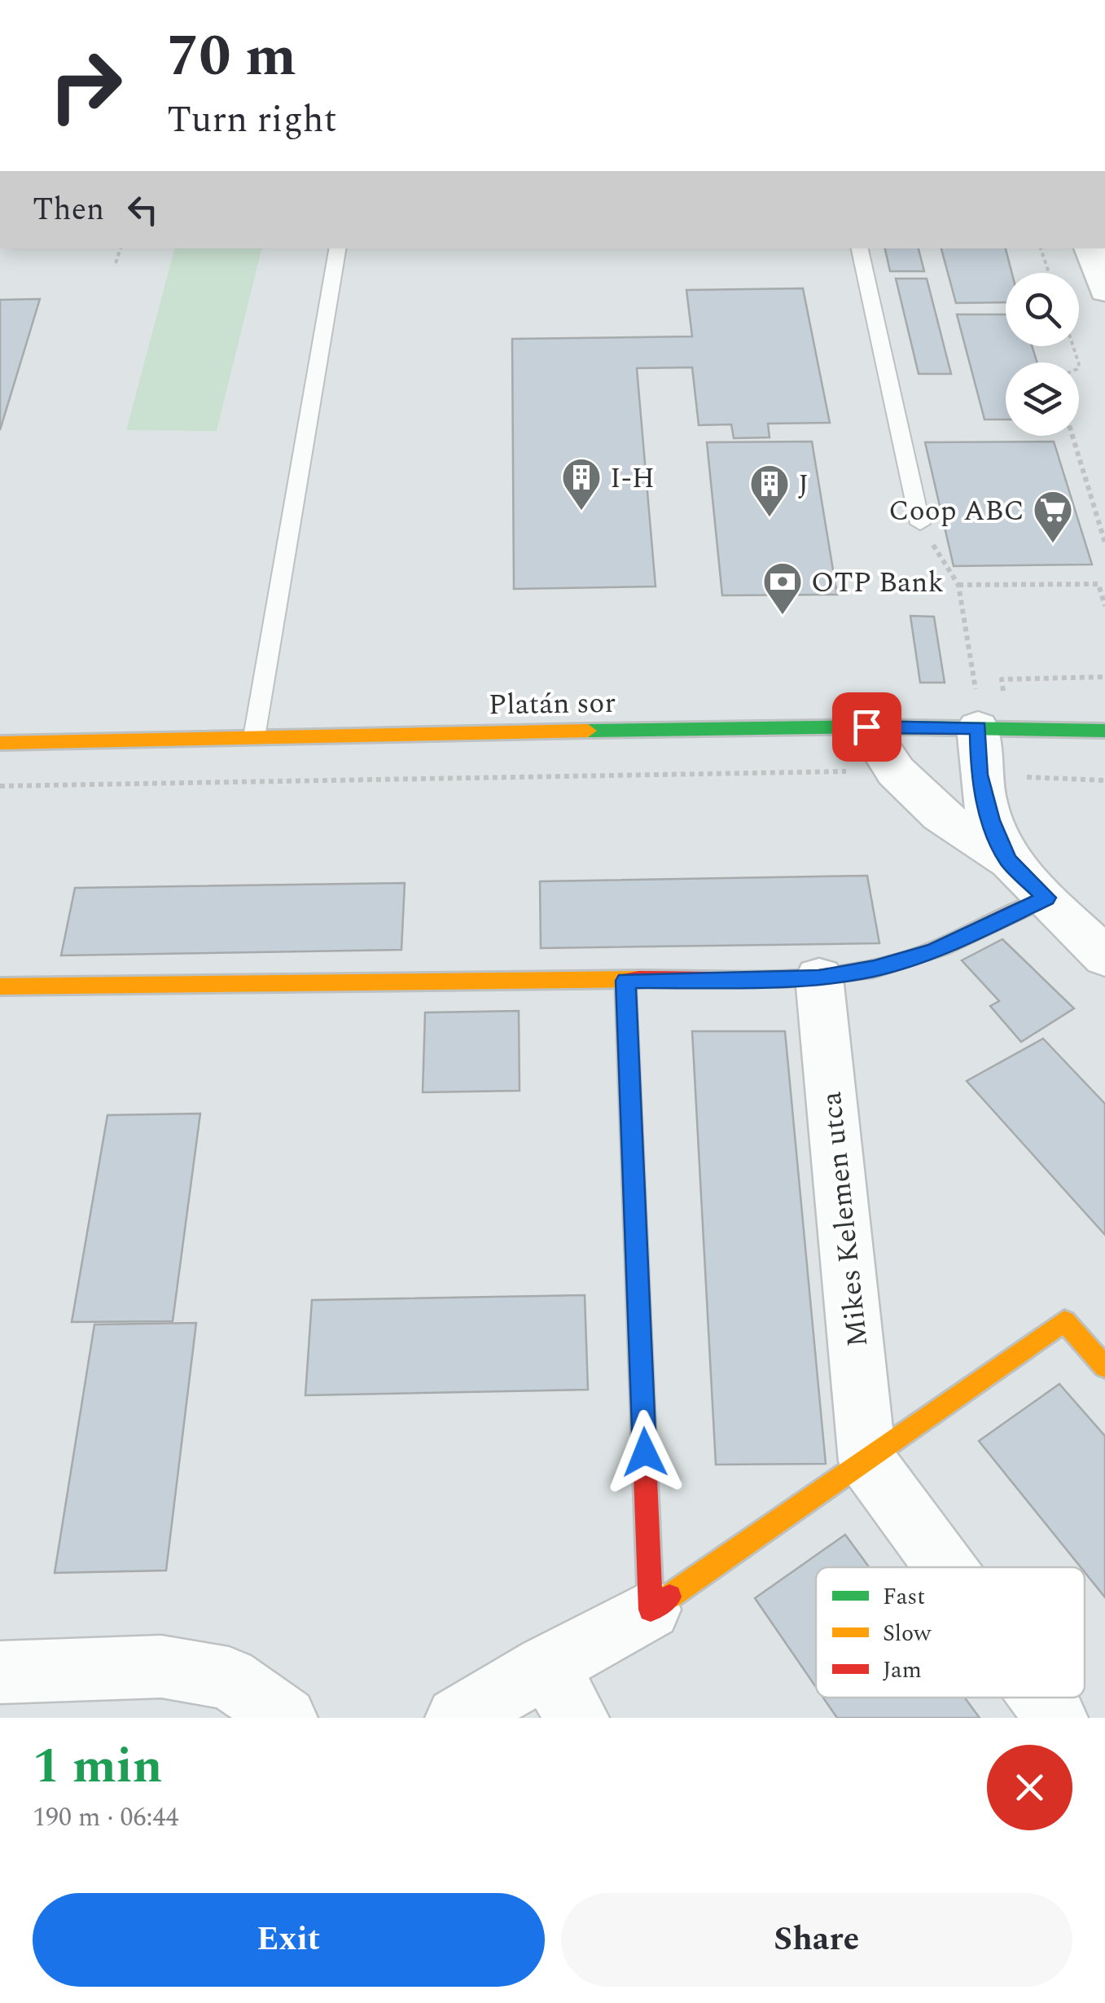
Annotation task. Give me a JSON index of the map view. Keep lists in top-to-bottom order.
{
  "streets": {
    "street": ["Platán sor", "Mikes Kelemen utca"]
  },
  "places": {
    "building": ["I-H", "J"],
    "supermarket": ["Coop ABC"],
    "bank": ["OTP Bank"]
  },
  "legend": ["Fast", "Slow", "Jam"],
  "page": {
    "turn": ["70 m", "Turn right"],
    "then": "Then",
    "heading": ["1 min", "190 m · 06:44"],
    "buttons": ["Exit", "Share"]
  }
}
